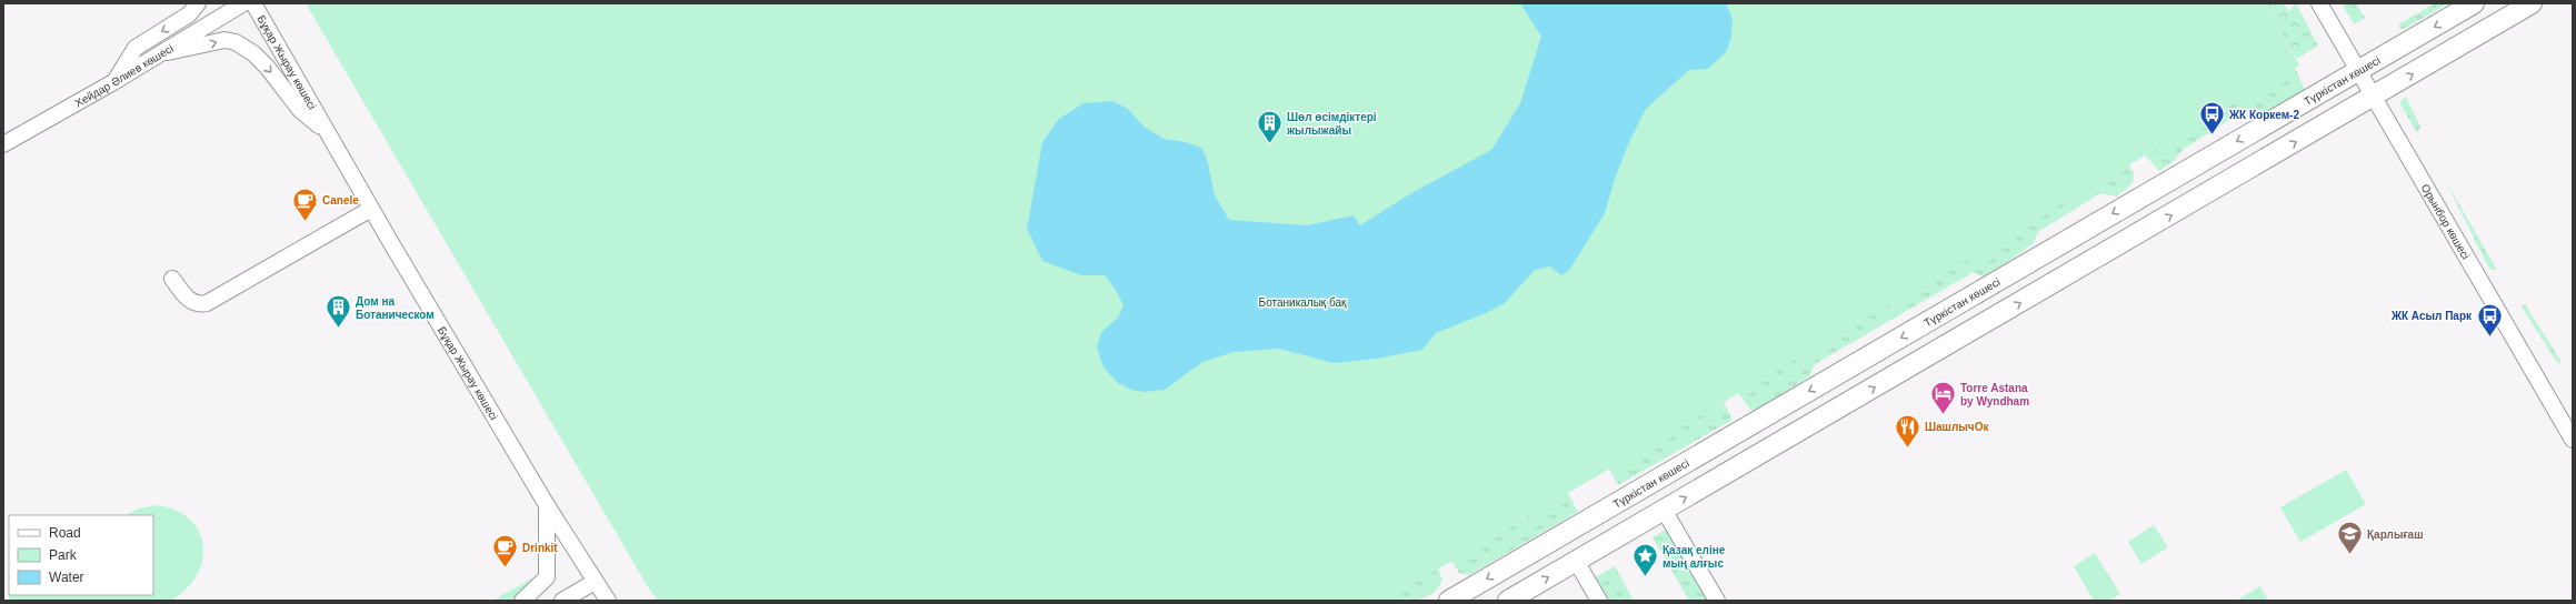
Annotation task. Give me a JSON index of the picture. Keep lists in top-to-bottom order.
{
  "streets": {
    "main road": ["Түркістан көшесі"],
    "street": ["Бұқар Жырау көшесі", "Хейдар Әлиев көшесі", "Орынбор көшесі"]
  },
  "crossings": [
    ["Түркістан көшесі", "Орынбор көшесі"]
  ],
  "parks": ["Ботаникалық бақ"],
  "places": {
    "bus stop": ["ЖК Коркем-2", "ЖК Асыл Парк"],
    "building": ["Шөл өсімдіктері жылыжайы", "Дом на Ботаническом"],
    "cafe": ["Canele", "Drinkit"],
    "hotel": ["Torre Astana by Wyndham"],
    "restaurant": ["ШашлычОк"],
    "school or university": ["Қарлығаш"],
    "place": ["Қазақ еліне мың алғыс"]
  },
  "legend": ["Road", "Park", "Water"]
}
